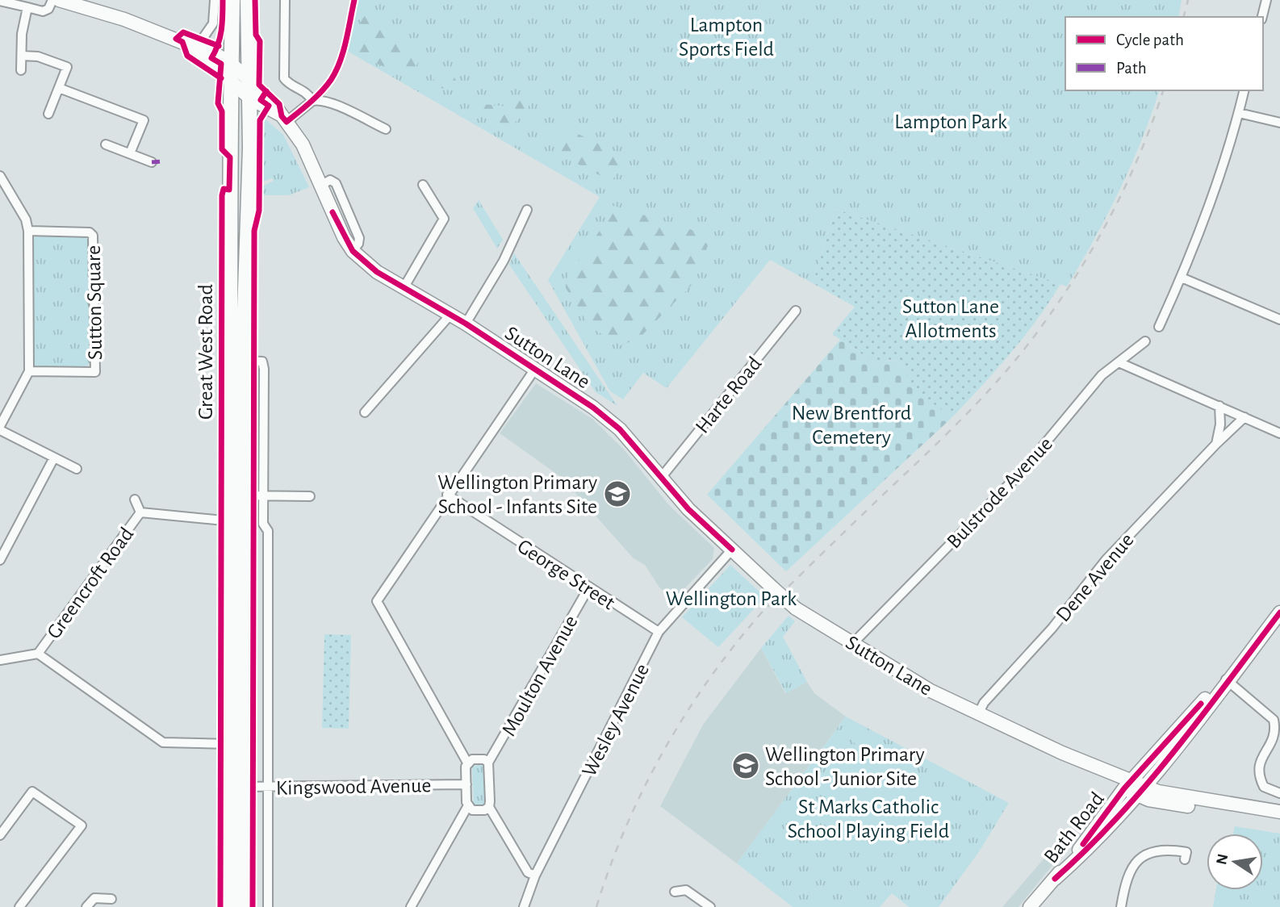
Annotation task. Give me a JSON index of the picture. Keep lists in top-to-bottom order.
{
  "streets": {
    "highway": ["Great West Road"],
    "main road": ["Sutton Lane", "Bath Road"],
    "street": [
      "Sutton Square",
      "Harte Road",
      "Bulstrode Avenue",
      "George Street",
      "Dene Avenue",
      "Greencroft Road",
      "Moulton Avenue",
      "Wesley Avenue",
      "Kingswood Avenue"
    ]
  },
  "crossings": [
    ["Great West Road", "Sutton Lane"],
    ["Great West Road", "Greencroft Road"],
    ["Great West Road", "Kingswood Avenue"],
    ["Sutton Lane", "Harte Road"],
    ["Sutton Lane", "Bulstrode Avenue"],
    ["Sutton Lane", "Dene Avenue"],
    ["Sutton Lane", "Wesley Avenue"],
    ["Sutton Lane", "Bath Road"],
    ["George Street", "Moulton Avenue"],
    ["George Street", "Wesley Avenue"]
  ],
  "parks": [
    "Lampton Sports Field",
    "Lampton Park",
    "Sutton Lane Allotments",
    "New Brentford Cemetery",
    "Wellington Park",
    "St Marks Catholic School Playing Field"
  ],
  "places": {
    "school or university": ["Wellington Primary School - Infants Site", "Wellington Primary School - Junior Site"]
  },
  "legend": ["Cycle path", "Path"],
  "north": "left"
}
